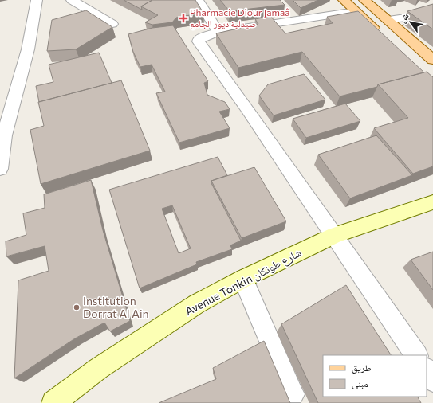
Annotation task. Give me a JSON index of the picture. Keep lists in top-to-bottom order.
{
  "streets": {
    "street": ["Avenue Tonkin شارع طونكان"]
  },
  "places": {
    "health": ["Pharmacie Diour Jamaâ صيدلية ديور الجامع"],
    "other": ["Institution Dorrat Al Ain"]
  },
  "legend": ["طريق", "مبنى"],
  "north": "top left"
}
